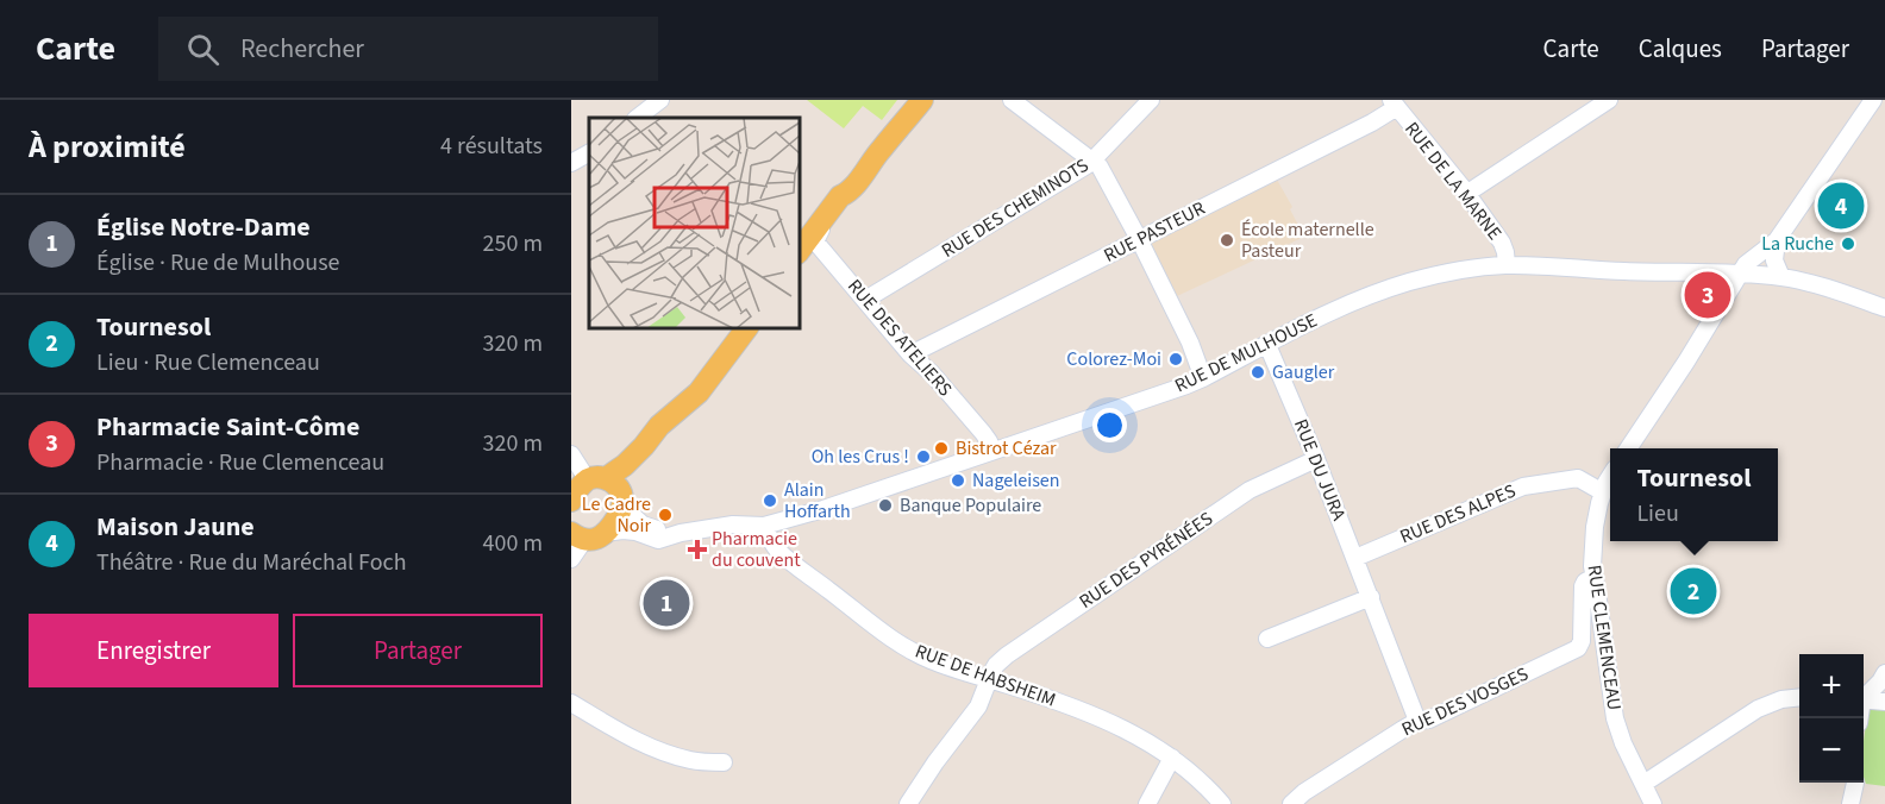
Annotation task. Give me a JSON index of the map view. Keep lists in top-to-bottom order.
{
  "streets": {
    "street": [
      "RUE DE LA MARNE",
      "RUE DES CHEMINOTS",
      "RUE PASTEUR",
      "RUE DES ATELIERS",
      "RUE DE MULHOUSE",
      "RUE DU JURA",
      "RUE DES ALPES",
      "RUE DES PYRÉNÉES",
      "RUE CLEMENCEAU",
      "RUE DE HABSHEIM",
      "RUE DES VOSGES"
    ]
  },
  "crossings": [
    ["RUE DE LA MARNE", "RUE PASTEUR"],
    ["RUE DE LA MARNE", "RUE DE MULHOUSE"],
    ["RUE DES CHEMINOTS", "RUE DES ATELIERS"],
    ["RUE PASTEUR", "RUE DES ATELIERS"],
    ["RUE DES ATELIERS", "RUE DE MULHOUSE"],
    ["RUE DE MULHOUSE", "RUE DU JURA"],
    ["RUE DE MULHOUSE", "RUE DE HABSHEIM"],
    ["RUE DU JURA", "RUE DES ALPES"],
    ["RUE DU JURA", "RUE DES PYRÉNÉES"],
    ["RUE DU JURA", "RUE DES VOSGES"],
    ["RUE DES ALPES", "RUE CLEMENCEAU"],
    ["RUE DES PYRÉNÉES", "RUE DE HABSHEIM"],
    ["RUE CLEMENCEAU", "RUE DES VOSGES"]
  ],
  "places": {
    "other": [
      "École maternelle Pasteur",
      "La Ruche",
      "Colorez-Moi",
      "Gaugler",
      "Bistrot Cézar",
      "Oh les Crus !",
      "Nageleisen",
      "Alain Hoffarth",
      "Banque Populaire",
      "Le Cadre Noir"
    ],
    "health": ["Pharmacie du couvent"]
  },
  "page": {
    "header": "Carte",
    "search": "Rechercher",
    "nav": ["Carte", "Calques", "Partager"],
    "heading": ["À proximité", "4 résultats"],
    "pins": [
      "4",
      "3",
      "2",
      "1"
    ],
    "list": [
      {
        "mark": "1",
        "name": "Église Notre-Dame",
        "note": "Église · Rue de Mulhouse",
        "value": "250 m"
      },
      {
        "mark": "2",
        "name": "Tournesol",
        "note": "Lieu · Rue Clemenceau",
        "value": "320 m"
      },
      {
        "mark": "3",
        "name": "Pharmacie Saint-Côme",
        "note": "Pharmacie · Rue Clemenceau",
        "value": "320 m"
      },
      {
        "mark": "4",
        "name": "Maison Jaune",
        "note": "Théâtre · Rue du Maréchal Foch",
        "value": "400 m"
      }
    ],
    "popup": ["Tournesol", "Lieu"],
    "buttons": ["Enregistrer", "Partager"],
    "map_buttons": ["+", "−"]
  }
}
